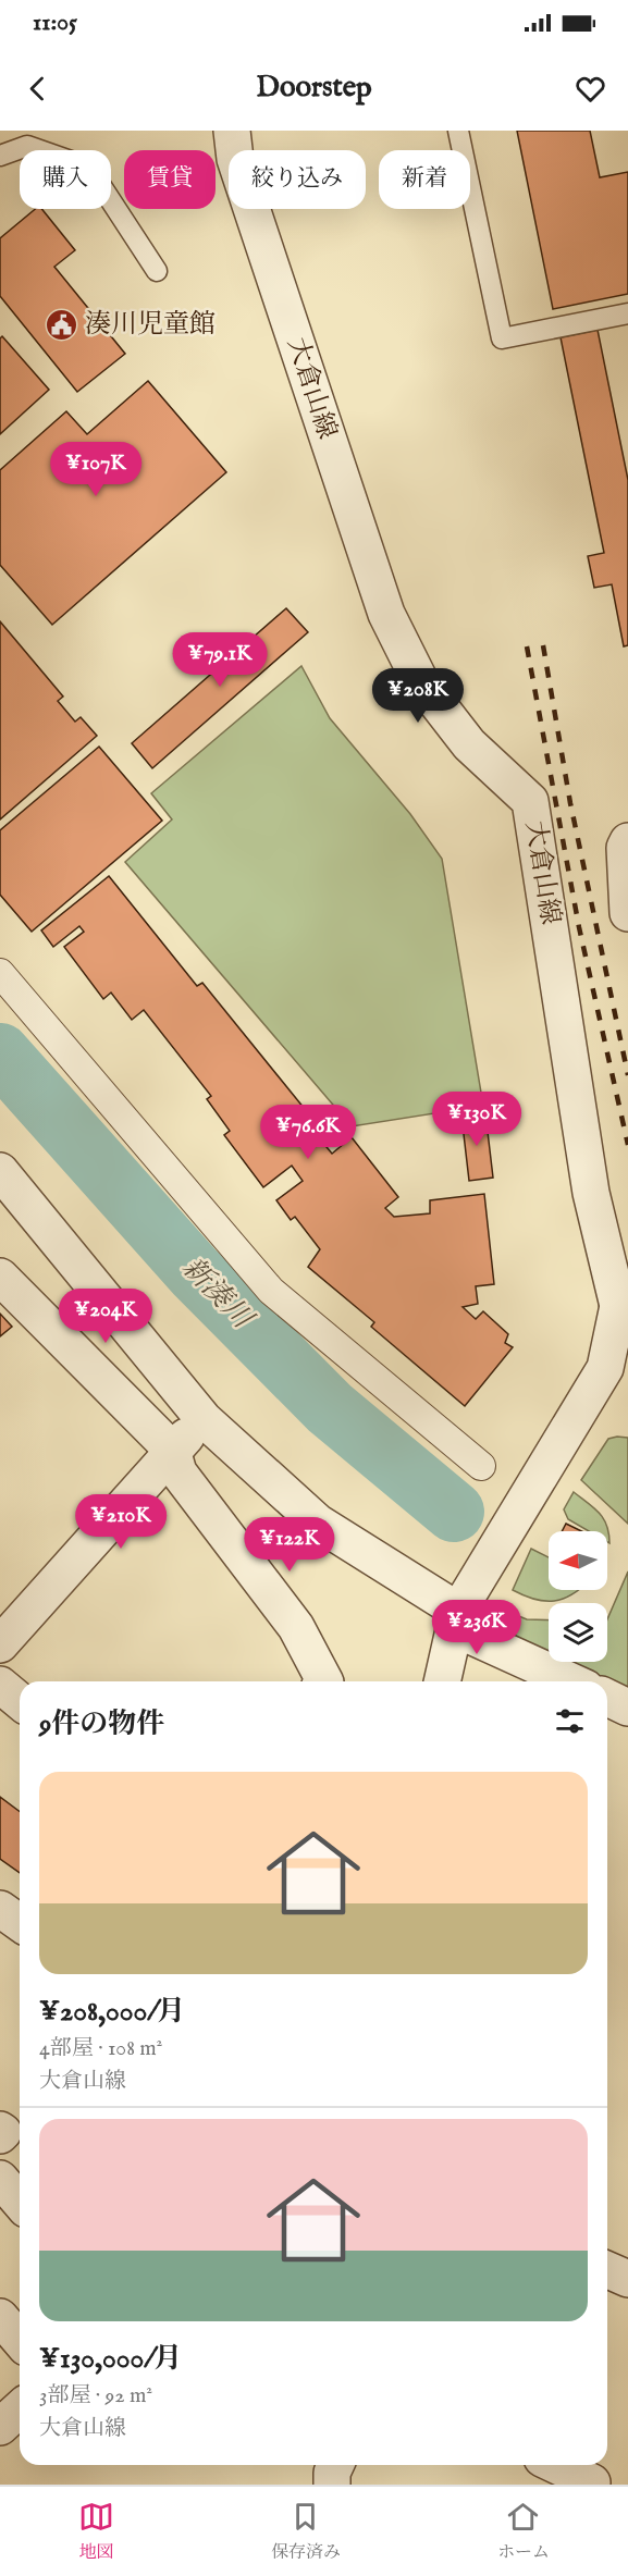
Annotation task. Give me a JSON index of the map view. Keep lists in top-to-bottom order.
{
  "streets": {
    "street": ["大倉山線"]
  },
  "water": ["新湊川"],
  "places": {
    "public building": ["湊川児童館"]
  },
  "north": "left",
  "page": {
    "status": "11:05",
    "header": "Doorstep",
    "chip": [
      "購入",
      "賃貸",
      "絞り込み",
      "新着"
    ],
    "price": [
      "¥107K",
      "¥79.1K",
      "¥208K",
      "¥130K",
      "¥76.6K",
      "¥204K",
      "¥210K",
      "¥122K",
      "¥236K"
    ],
    "heading": "9件の物件",
    "list": [
      {
        "name": "¥208,000/月",
        "note": "4部屋 · 108 m² · 大倉山線"
      },
      {
        "name": "¥130,000/月",
        "note": "3部屋 · 92 m² · 大倉山線"
      }
    ],
    "tabs": ["地図", "保存済み", "ホーム"]
  }
}
